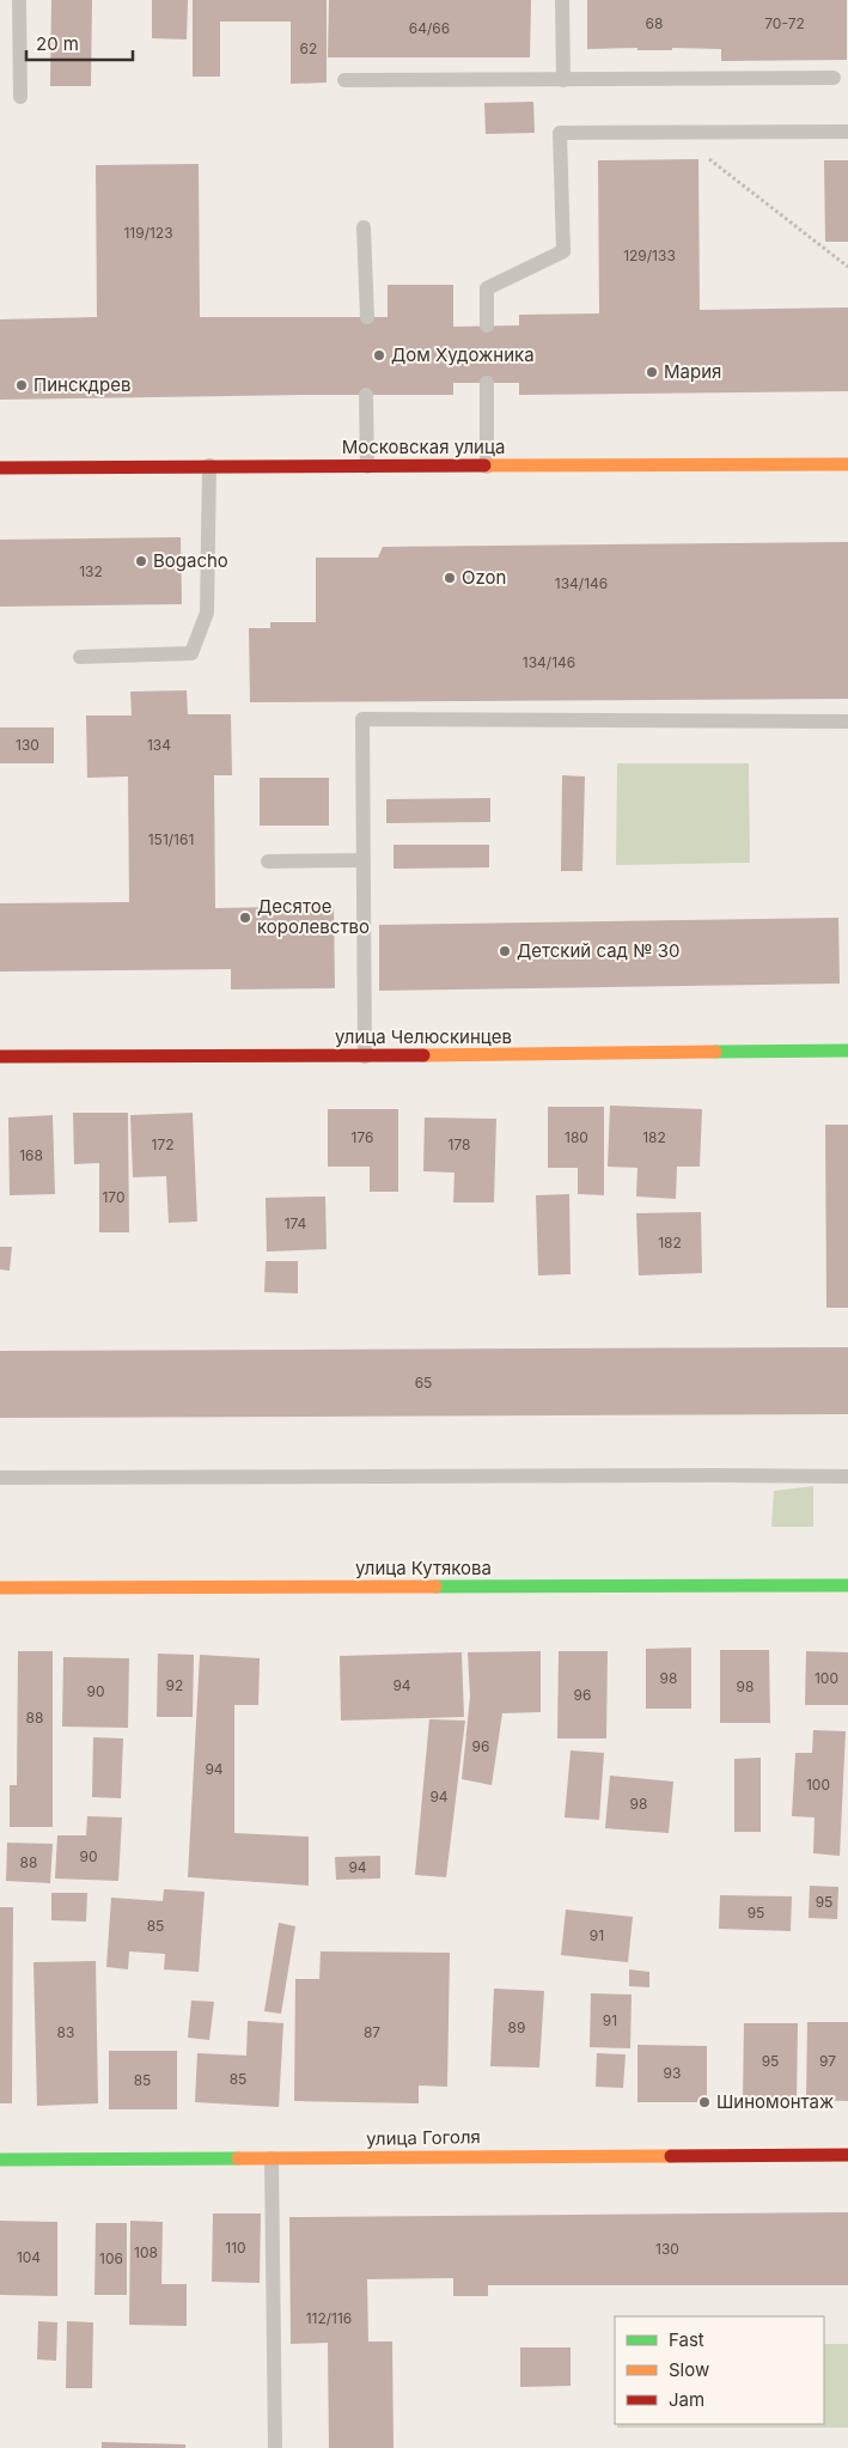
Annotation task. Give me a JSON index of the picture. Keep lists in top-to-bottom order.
{
  "streets": {
    "street": [
      "Московская улица",
      "улица Челюскинцев",
      "улица Кутякова",
      "улица Гоголя"
    ]
  },
  "places": [
    "Дом Художника",
    "Мария",
    "Пинскдрев",
    "Bogacho",
    "Ozon",
    "Десятое королевство",
    "Детский сад № 30",
    "Шиномонтаж"
  ],
  "house_numbers": [
    "68",
    "70-72",
    "64/66",
    "62",
    "119/123",
    "129/133",
    "132",
    "134/146",
    "134/146",
    "130",
    "134",
    "151/161",
    "176",
    "180",
    "182",
    "172",
    "178",
    "168",
    "170",
    "174",
    "182",
    "65",
    "98",
    "100",
    "92",
    "94",
    "98",
    "90",
    "96",
    "88",
    "96",
    "94",
    "100",
    "94",
    "98",
    "90",
    "88",
    "94",
    "95",
    "95",
    "85",
    "91",
    "91",
    "89",
    "83",
    "87",
    "95",
    "97",
    "93",
    "85",
    "85",
    "110",
    "130",
    "108",
    "104",
    "106",
    "112/116"
  ],
  "legend": ["Fast", "Slow", "Jam"],
  "scale_bar": "20 m"
}
